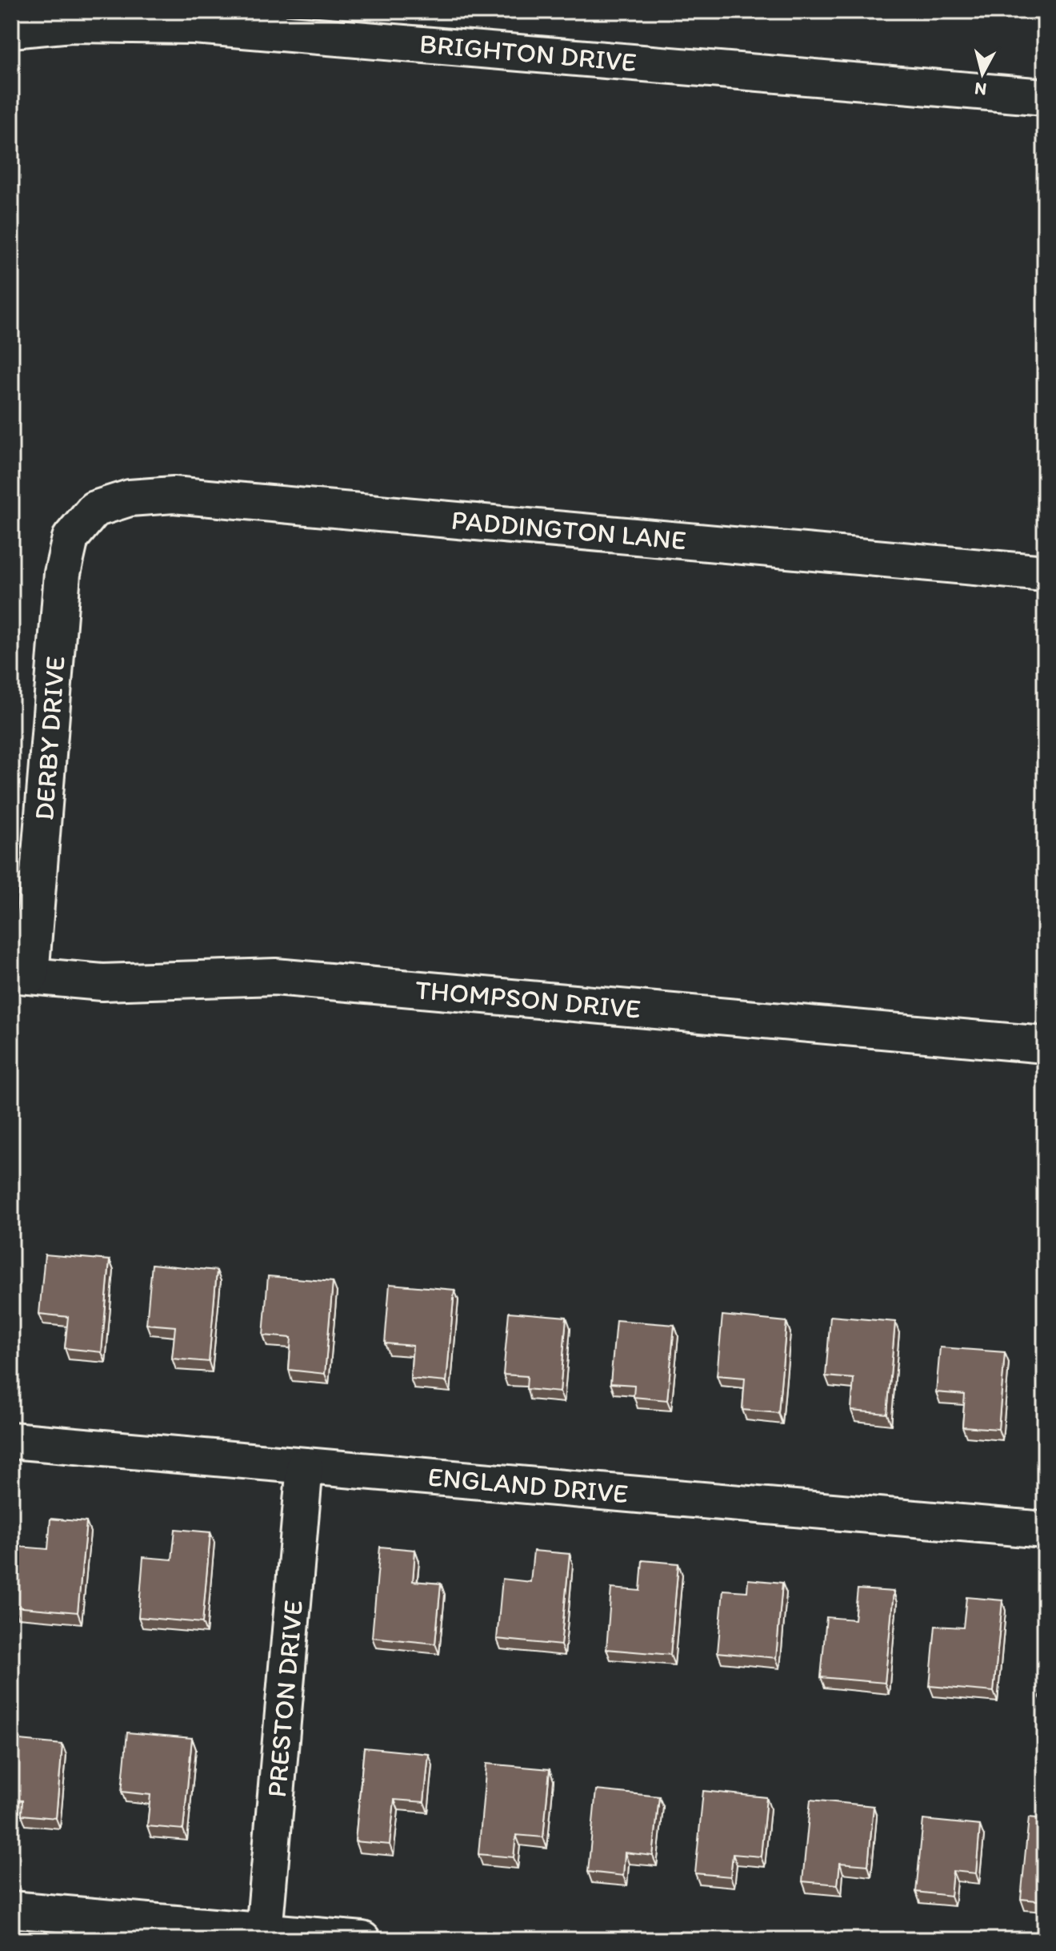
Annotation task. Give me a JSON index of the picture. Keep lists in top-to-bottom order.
{
  "streets": {
    "street": [
      "BRIGHTON DRIVE",
      "PADDINGTON LANE",
      "DERBY DRIVE",
      "THOMPSON DRIVE",
      "ENGLAND DRIVE",
      "PRESTON DRIVE"
    ]
  },
  "crossings": [
    ["PADDINGTON LANE", "DERBY DRIVE"],
    ["DERBY DRIVE", "THOMPSON DRIVE"],
    ["ENGLAND DRIVE", "PRESTON DRIVE"]
  ],
  "north": "bottom"
}
